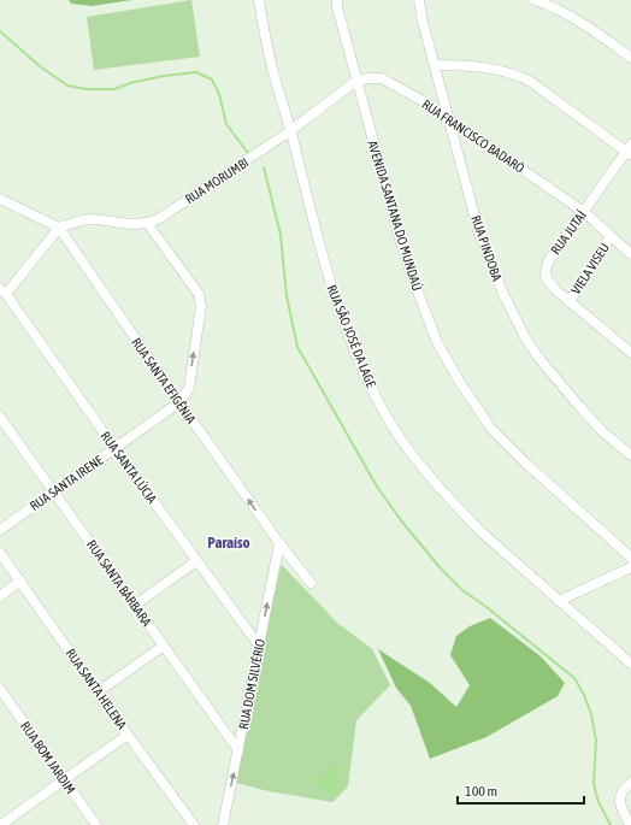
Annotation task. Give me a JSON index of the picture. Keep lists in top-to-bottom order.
{
  "streets": {
    "street": [
      "RUA FRANCISCO BADARÓ",
      "RUA MORUMBI",
      "AVENIDA SANTANA DO MUNDAÚ",
      "RUA JUTAÍ",
      "RUA PINDOBA",
      "VIELA VISEU",
      "RUA SÃO JOSÉ DA LAGE",
      "RUA SANTA EFIGÊNIA",
      "RUA SANTA LÚCIA",
      "RUA SANTA IRENE",
      "RUA SANTA BÁRBARA",
      "RUA DOM SILVÉRIO",
      "RUA SANTA HELENA",
      "RUA BOM JARDIM"
    ]
  },
  "crossings": [
    ["RUA FRANCISCO BADARÓ", "RUA MORUMBI"],
    ["RUA FRANCISCO BADARÓ", "AVENIDA SANTANA DO MUNDAÚ"],
    ["RUA FRANCISCO BADARÓ", "RUA JUTAÍ"],
    ["RUA FRANCISCO BADARÓ", "RUA PINDOBA"],
    ["RUA FRANCISCO BADARÓ", "VIELA VISEU"],
    ["RUA MORUMBI", "AVENIDA SANTANA DO MUNDAÚ"],
    ["RUA MORUMBI", "RUA SÃO JOSÉ DA LAGE"],
    ["RUA MORUMBI", "RUA SANTA EFIGÊNIA"],
    ["RUA JUTAÍ", "VIELA VISEU"],
    ["RUA SANTA EFIGÊNIA", "RUA SANTA IRENE"],
    ["RUA SANTA EFIGÊNIA", "RUA DOM SILVÉRIO"],
    ["RUA SANTA LÚCIA", "RUA SANTA IRENE"],
    ["RUA SANTA LÚCIA", "RUA DOM SILVÉRIO"],
    ["RUA SANTA IRENE", "RUA SANTA BÁRBARA"],
    ["RUA SANTA BÁRBARA", "RUA DOM SILVÉRIO"]
  ],
  "one_way": ["RUA DOM SILVÉRIO"],
  "districts": ["Paraíso"],
  "scale_bar": "100 m"
}
